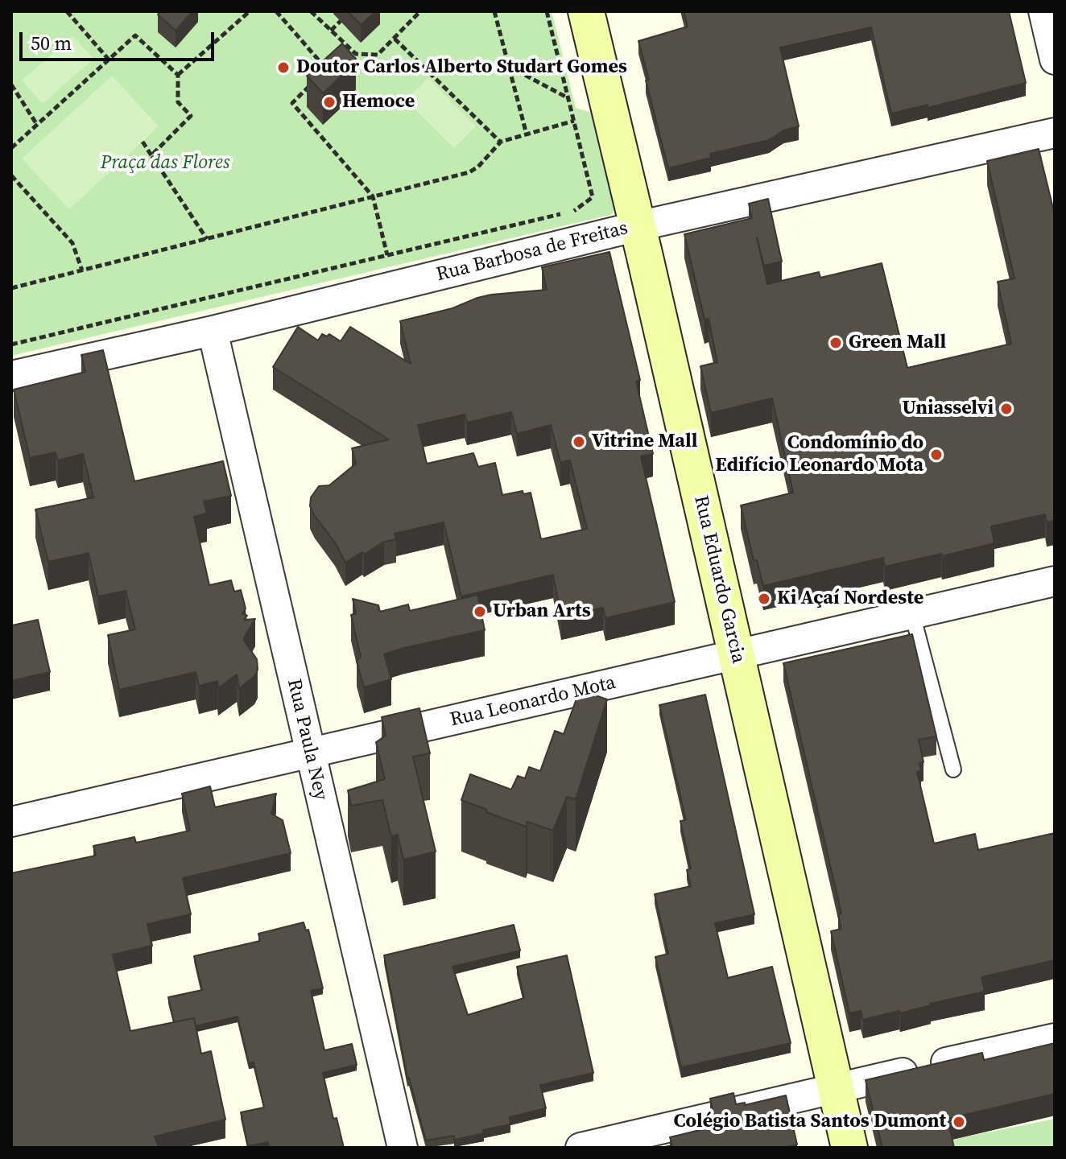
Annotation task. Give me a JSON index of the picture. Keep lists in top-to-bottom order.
{
  "streets": {
    "main road": ["Rua Eduardo Garcia"],
    "street": ["Rua Barbosa de Freitas", "Rua Leonardo Mota", "Rua Paula Ney"]
  },
  "crossings": [
    ["Rua Barbosa de Freitas", "Rua Eduardo Garcia"],
    ["Rua Barbosa de Freitas", "Rua Paula Ney"],
    ["Rua Eduardo Garcia", "Rua Leonardo Mota"],
    ["Rua Leonardo Mota", "Rua Paula Ney"]
  ],
  "parks": ["Praça das Flores"],
  "places": [
    "Doutor Carlos Alberto Studart Gomes",
    "Hemoce",
    "Green Mall",
    "Uniasselvi",
    "Vitrine Mall",
    "Condomínio do Edifício Leonardo Mota",
    "Ki Açaí Nordeste",
    "Urban Arts",
    "Colégio Batista Santos Dumont"
  ],
  "scale_bar": "50 m"
}
